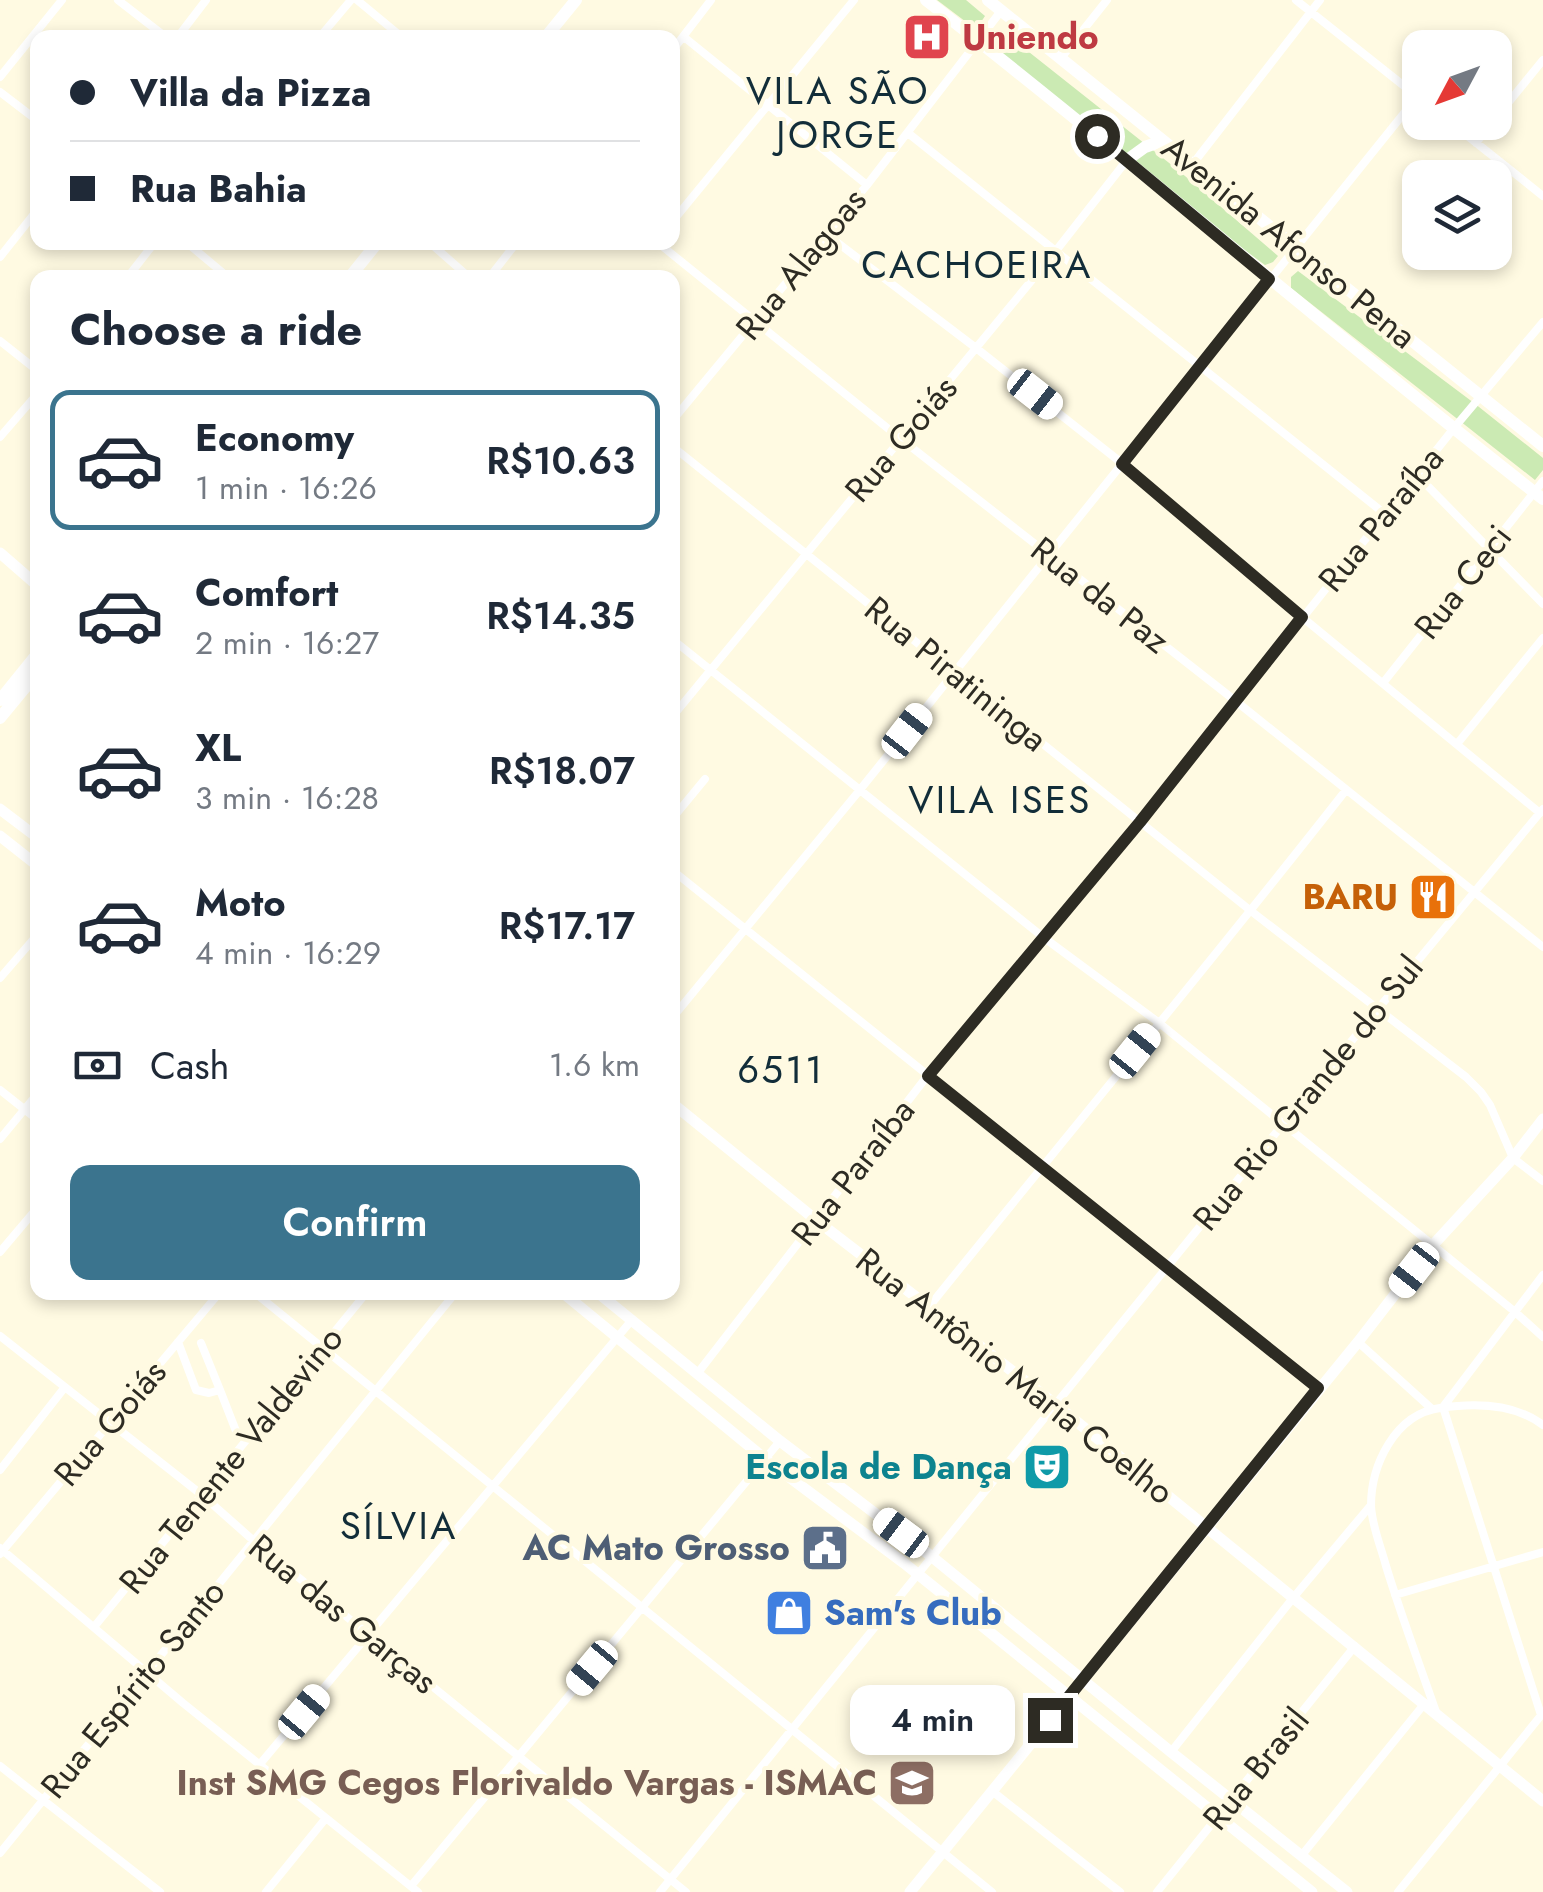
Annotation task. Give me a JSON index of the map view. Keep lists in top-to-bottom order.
{
  "streets": {
    "main road": ["Avenida Afonso Pena", "Rua Antônio Maria Coelho"],
    "street": [
      "Rua Alagoas",
      "Rua Goiás",
      "Rua Paraíba",
      "Rua Ceci",
      "Rua da Paz",
      "Rua Piratininga",
      "Rua Rio Grande do Sul",
      "Rua Tenente Valdevino",
      "Rua das Garças",
      "Rua Espírito Santo",
      "Rua Brasil"
    ]
  },
  "crossings": [
    ["Avenida Afonso Pena", "Rua Alagoas"],
    ["Avenida Afonso Pena", "Rua Goiás"],
    ["Avenida Afonso Pena", "Rua Paraíba"],
    ["Avenida Afonso Pena", "Rua Ceci"],
    ["Rua Alagoas", "Rua da Paz"],
    ["Rua Goiás", "Rua da Paz"],
    ["Rua Goiás", "Rua Piratininga"],
    ["Rua Goiás", "Rua das Garças"],
    ["Rua Paraíba", "Rua da Paz"],
    ["Rua Paraíba", "Rua Piratininga"],
    ["Rua Paraíba", "Rua Antônio Maria Coelho"],
    ["Rua da Paz", "Rua Rio Grande do Sul"],
    ["Rua Piratininga", "Rua Rio Grande do Sul"],
    ["Rua Rio Grande do Sul", "Rua Antônio Maria Coelho"],
    ["Rua Rio Grande do Sul", "Rua das Garças"],
    ["Rua Antônio Maria Coelho", "Rua Brasil"],
    ["Rua Tenente Valdevino", "Rua das Garças"],
    ["Rua das Garças", "Rua Espírito Santo"]
  ],
  "districts": [
    "VILA SÃO JORGE",
    "CACHOEIRA",
    "VILA ISES",
    "6511",
    "SÍLVIA"
  ],
  "places": {
    "hospital": ["Uniendo"],
    "restaurant": ["BARU"],
    "theatre": ["Escola de Dança"],
    "public building": ["AC Mato Grosso"],
    "shop": ["Sam's Club"],
    "school or university": ["Inst SMG Cegos Florivaldo Vargas - ISMAC"]
  },
  "north": "bottom left",
  "page": {
    "banner": ["Villa da Pizza", "Rua Bahia"],
    "heading": "Choose a ride",
    "list": [
      {
        "name": "Economy",
        "note": "1 min · 16:26",
        "value": "R$10.63"
      },
      {
        "name": "Comfort",
        "note": "2 min · 16:27",
        "value": "R$14.35"
      },
      {
        "name": "XL",
        "note": "3 min · 16:28",
        "value": "R$18.07"
      },
      {
        "name": "Moto",
        "note": "4 min · 16:29",
        "value": "R$17.17"
      }
    ],
    "pay": ["Cash", "1.6 km"],
    "buttons": "Confirm",
    "bubble": "4 min"
  }
}
